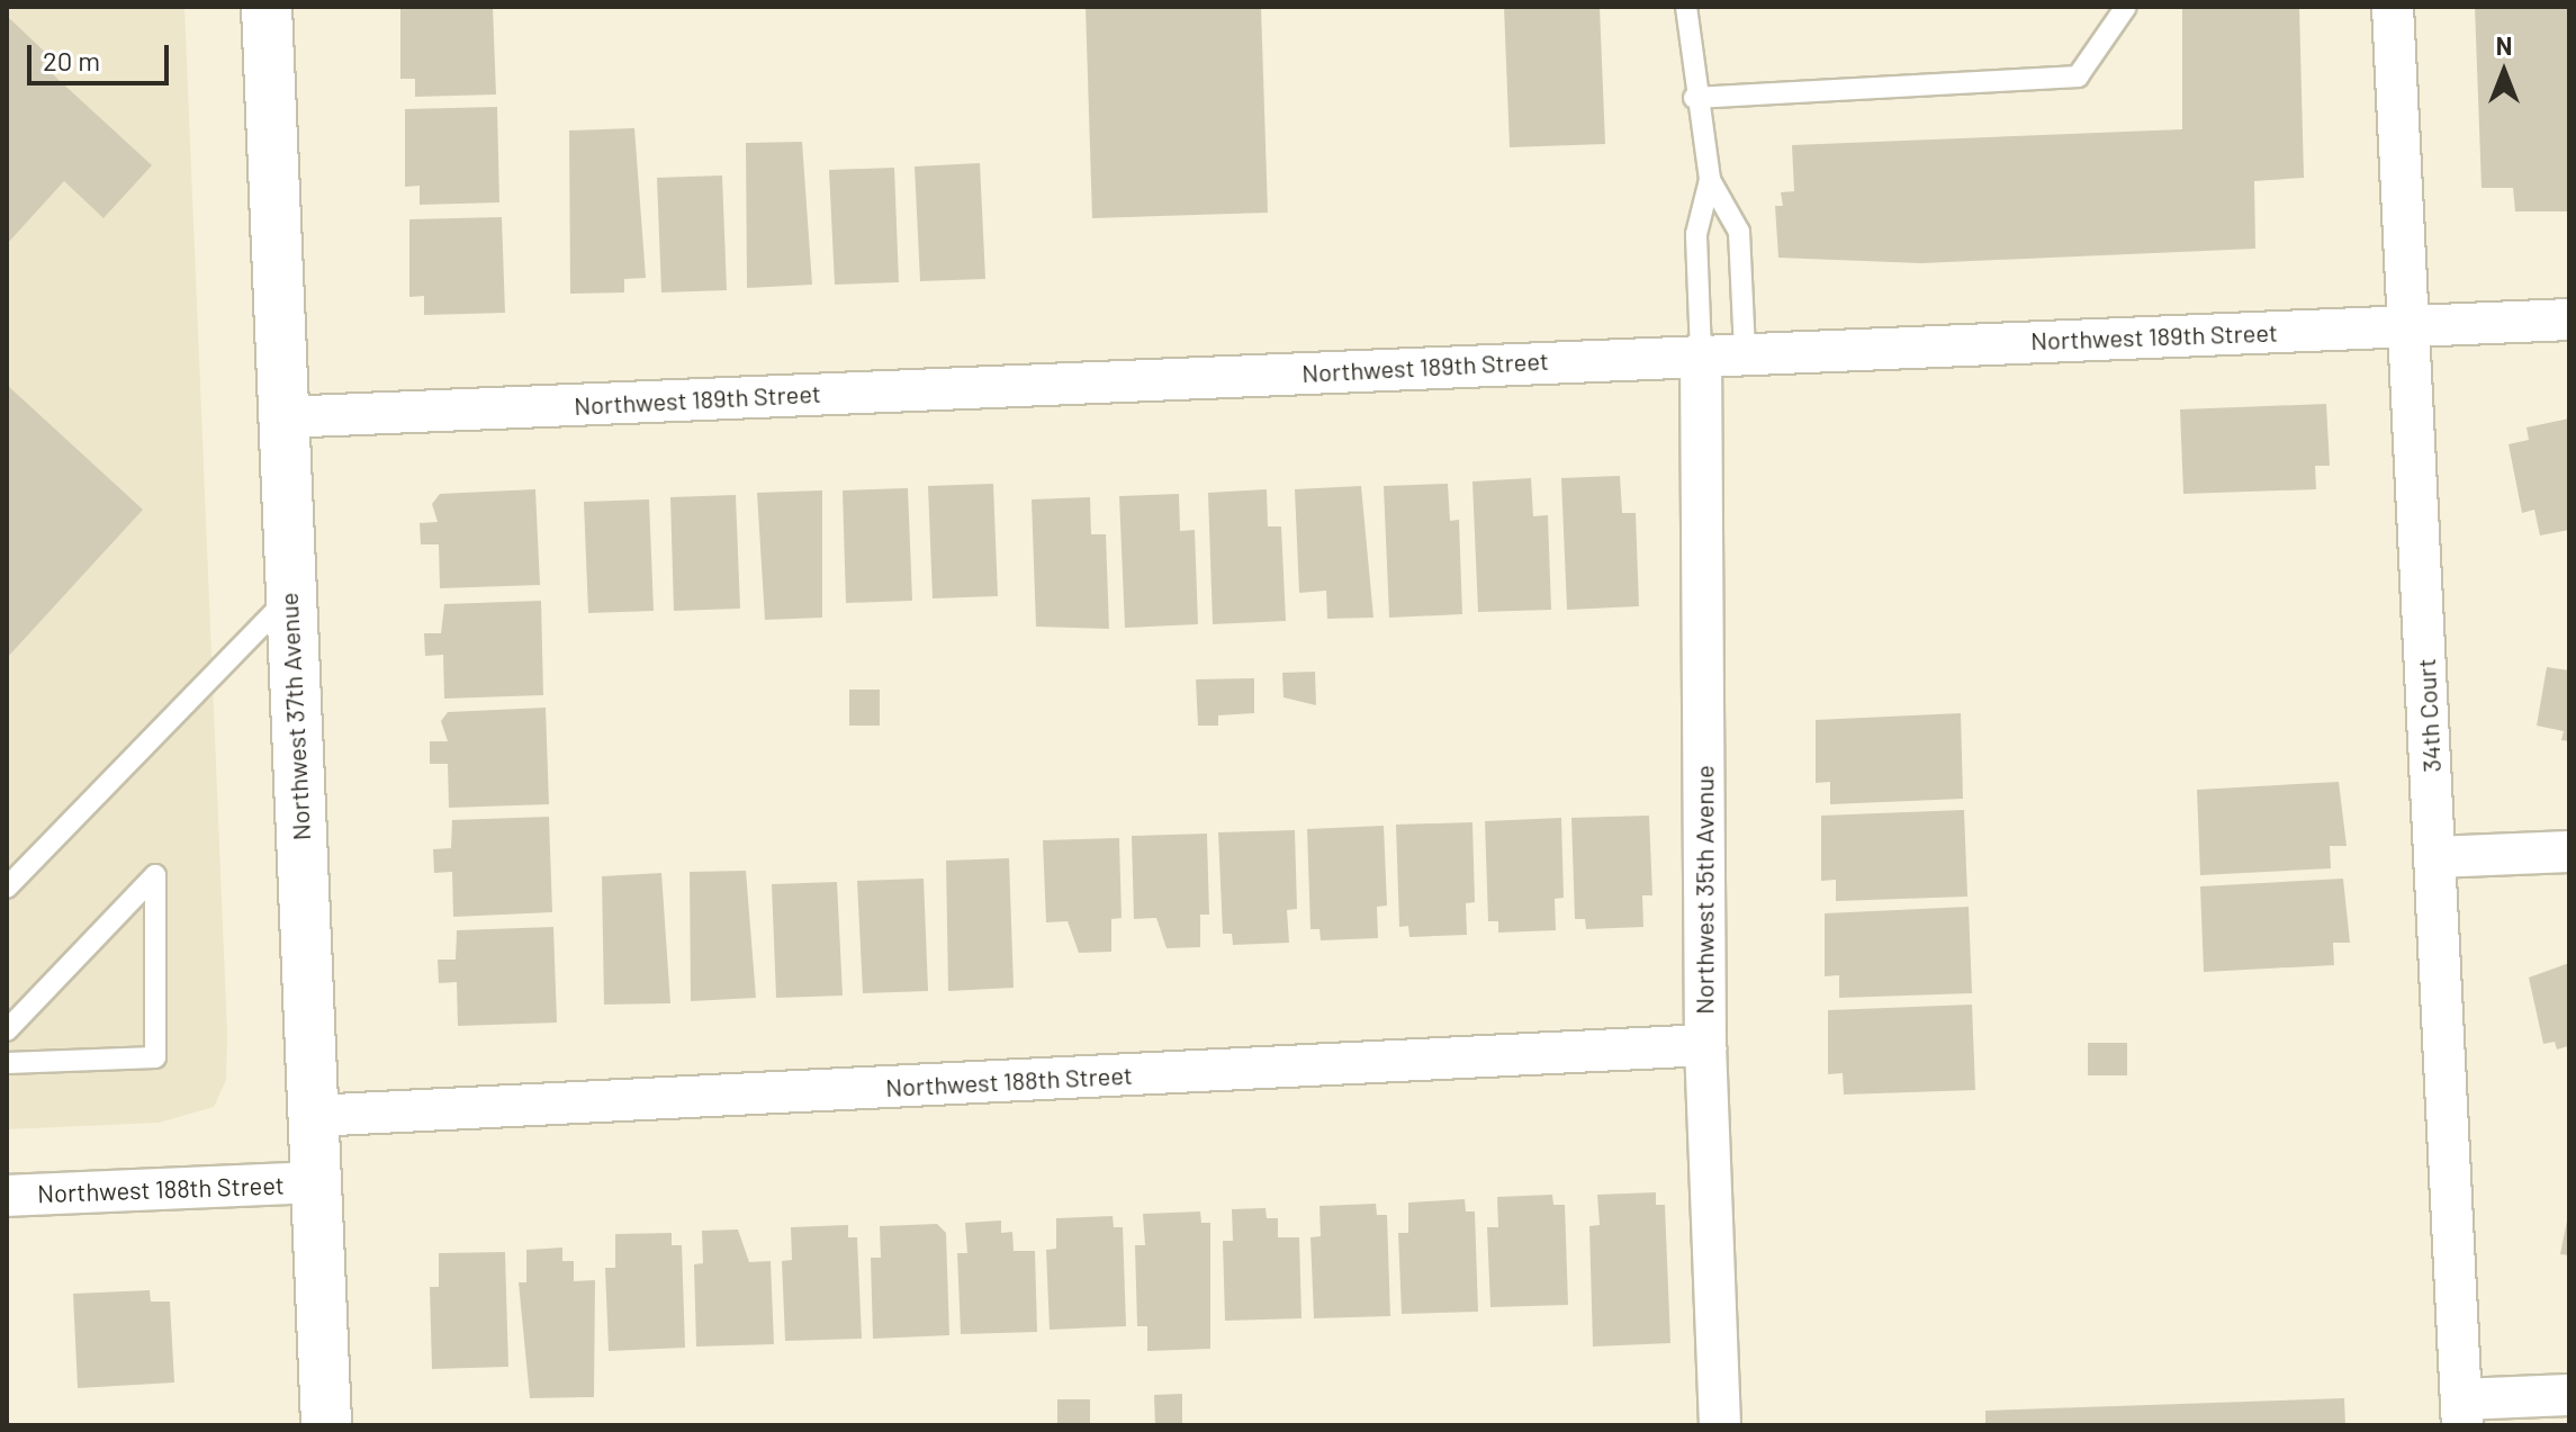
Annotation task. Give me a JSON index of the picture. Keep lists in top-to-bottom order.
{
  "streets": {
    "main road": ["Northwest 37th Avenue"],
    "street": [
      "Northwest 189th Street",
      "34th Court",
      "Northwest 35th Avenue",
      "Northwest 188th Street"
    ]
  },
  "crossings": [
    ["Northwest 189th Street", "34th Court"],
    ["Northwest 189th Street", "Northwest 37th Avenue"],
    ["Northwest 189th Street", "Northwest 35th Avenue"],
    ["Northwest 37th Avenue", "Northwest 188th Street"],
    ["Northwest 35th Avenue", "Northwest 188th Street"]
  ],
  "scale_bar": "20 m",
  "north": "top"
}
